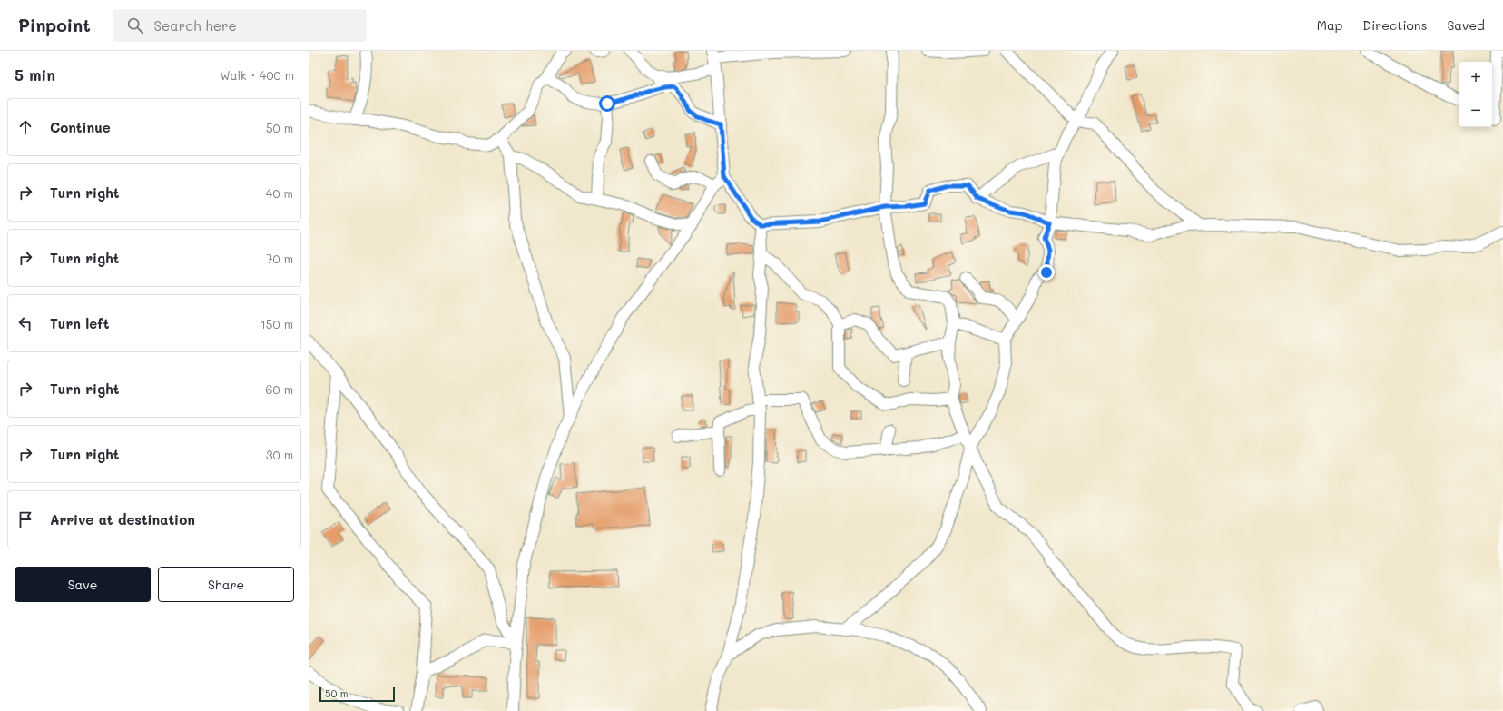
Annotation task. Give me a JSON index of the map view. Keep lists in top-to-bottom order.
{
  "scale_bar": "50 m",
  "page": {
    "header": "Pinpoint",
    "search": "Search here",
    "nav": ["Map", "Directions", "Saved"],
    "heading": ["5 min", "Walk · 400 m"],
    "map_buttons": ["+", "−"],
    "list": [
      ["Continue", "50 m"],
      ["Turn right", "40 m"],
      ["Turn right", "70 m"],
      ["Turn left", "150 m"],
      ["Turn right", "60 m"],
      ["Turn right", "30 m"],
      "Arrive at destination"
    ],
    "buttons": ["Save", "Share"],
    "scale": "50 m"
  }
}
